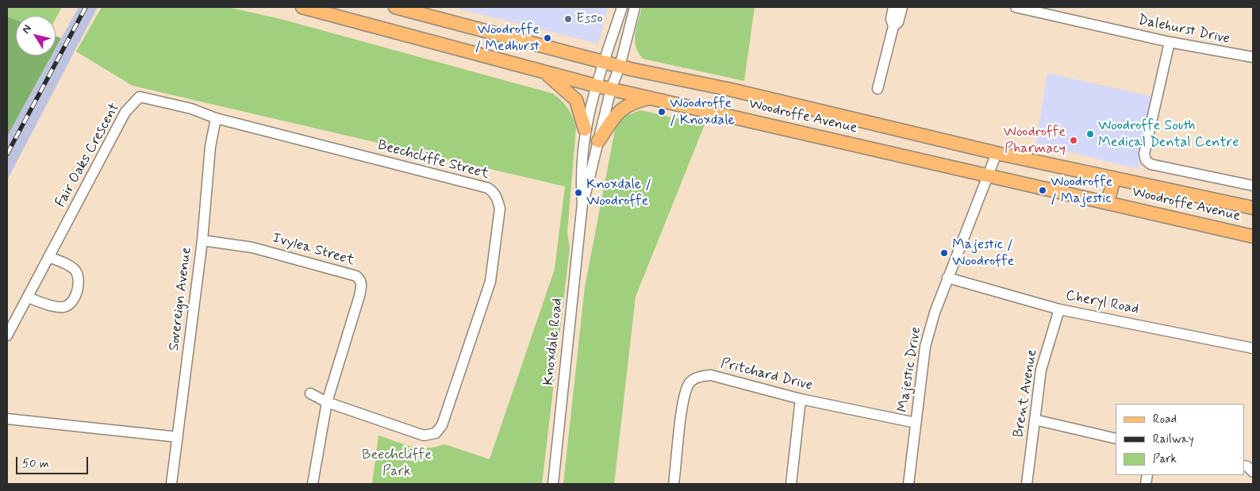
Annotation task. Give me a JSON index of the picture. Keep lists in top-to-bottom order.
{
  "streets": {
    "main road": ["Woodroffe Avenue"],
    "street": [
      "Dalehurst Drive",
      "Fair Oaks Crescent",
      "Beechcliffe Street",
      "Ivylea Street",
      "Sovereign Avenue",
      "Cheryl Road",
      "Knoxdale Road",
      "Majestic Drive",
      "Pritchard Drive",
      "Brent Avenue"
    ]
  },
  "crossings": [
    ["Woodroffe Avenue", "Knoxdale Road"],
    ["Woodroffe Avenue", "Majestic Drive"],
    ["Fair Oaks Crescent", "Beechcliffe Street"],
    ["Fair Oaks Crescent", "Sovereign Avenue"],
    ["Beechcliffe Street", "Ivylea Street"],
    ["Beechcliffe Street", "Sovereign Avenue"],
    ["Ivylea Street", "Sovereign Avenue"],
    ["Cheryl Road", "Majestic Drive"],
    ["Cheryl Road", "Brent Avenue"],
    ["Majestic Drive", "Pritchard Drive"]
  ],
  "parks": ["Beechcliffe Park"],
  "places": [
    "Esso",
    "Woodroffe / Medhurst",
    "Woodroffe / Knoxdale",
    "Woodroffe South Medical Dental Centre",
    "Woodroffe Pharmacy",
    "Woodroffe / Majestic",
    "Knoxdale / Woodroffe",
    "Majestic / Woodroffe"
  ],
  "legend": ["Road", "Railway", "Park"],
  "scale_bar": "50 m",
  "north": "top left"
}
